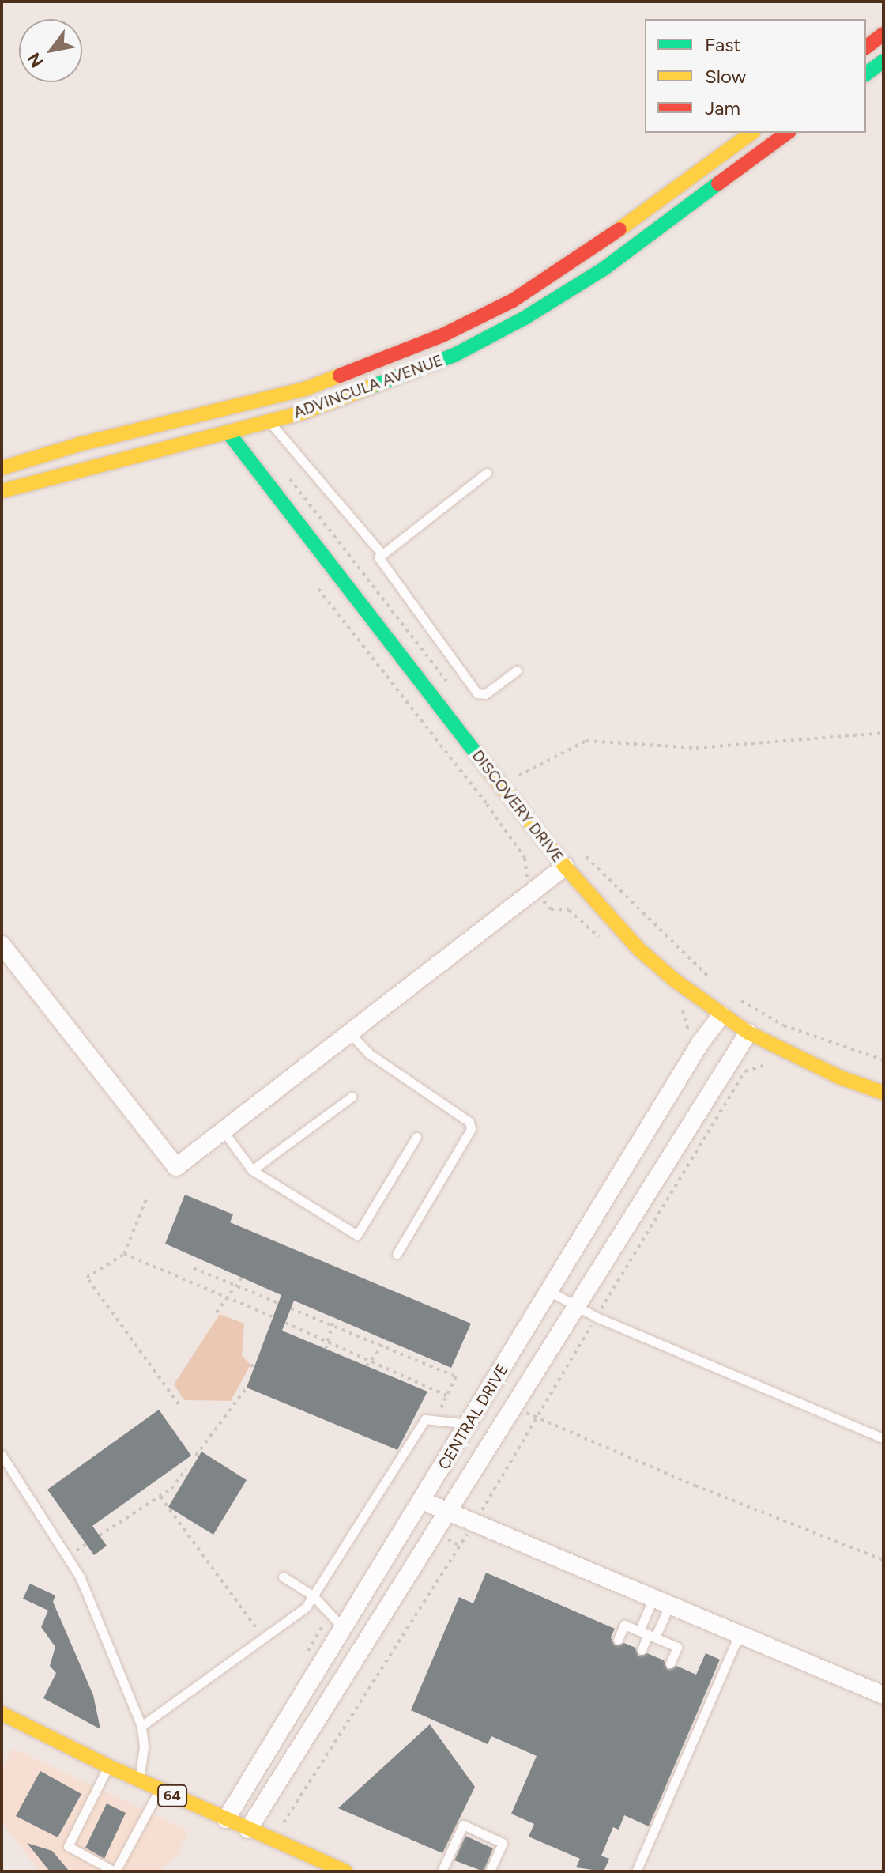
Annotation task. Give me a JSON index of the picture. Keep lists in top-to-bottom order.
{
  "streets": {
    "main road": ["ADVINCULA AVENUE", "DISCOVERY DRIVE", "64"],
    "street": ["CENTRAL DRIVE"]
  },
  "crossings": [
    ["ADVINCULA AVENUE", "DISCOVERY DRIVE"],
    ["DISCOVERY DRIVE", "CENTRAL DRIVE"],
    ["CENTRAL DRIVE", "64"]
  ],
  "legend": ["Fast", "Slow", "Jam"],
  "north": "bottom left"
}
